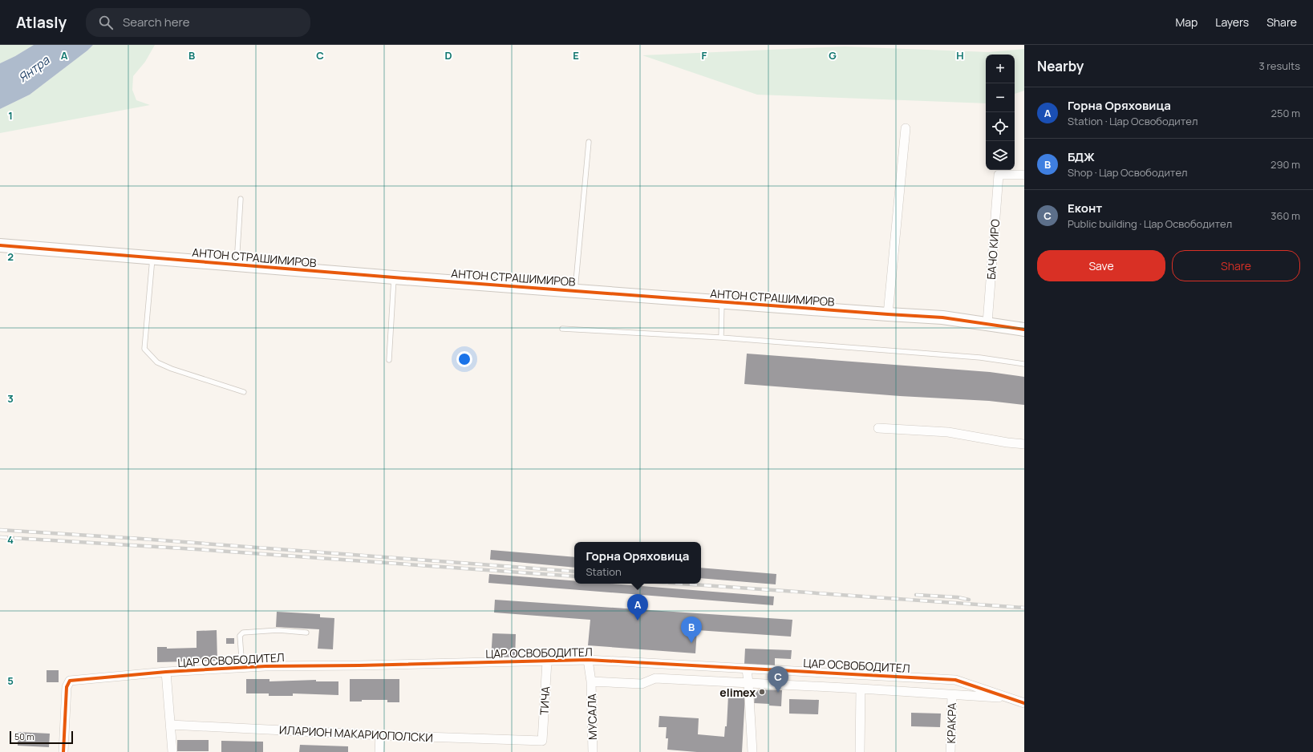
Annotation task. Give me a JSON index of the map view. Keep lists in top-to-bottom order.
{
  "streets": {
    "street": [
      "БАЧО КИРО",
      "АНТОН СТРАШИМИРОВ",
      "ЦАР ОСВОБОДИТЕЛ",
      "ТИЧА",
      "МУСАЛА",
      "КРАКРА",
      "ИЛАРИОН МАКАРИОПОЛСКИ"
    ]
  },
  "crossings": [
    ["БАЧО КИРО", "АНТОН СТРАШИМИРОВ"],
    ["ЦАР ОСВОБОДИТЕЛ", "ТИЧА"],
    ["ЦАР ОСВОБОДИТЕЛ", "МУСАЛА"],
    ["ЦАР ОСВОБОДИТЕЛ", "КРАКРА"],
    ["ТИЧА", "ИЛАРИОН МАКАРИОПОЛСКИ"]
  ],
  "water": ["Янтра"],
  "places": ["elimex"],
  "scale_bar": "50 m",
  "page": {
    "header": "Atlasly",
    "search": "Search here",
    "nav": ["Map", "Layers", "Share"],
    "heading": ["Nearby", "3 results"],
    "map_buttons": ["+", "−"],
    "list": [
      {
        "mark": "A",
        "name": "Горна Оряховица",
        "note": "Station · Цар Освободител",
        "value": "250 m"
      },
      {
        "mark": "B",
        "name": "БДЖ",
        "note": "Shop · Цар Освободител",
        "value": "290 m"
      },
      {
        "mark": "C",
        "name": "Еконт",
        "note": "Public building · Цар Освободител",
        "value": "360 m"
      }
    ],
    "buttons": ["Save", "Share"],
    "popup": ["Горна Оряховица", "Station"],
    "pins": ["A", "B", "C"],
    "scale": "50 m"
  },
  "grid": {
    "columns": [
      "A",
      "B",
      "C",
      "D",
      "E",
      "F",
      "G",
      "H"
    ],
    "rows": [
      "1",
      "2",
      "3",
      "4",
      "5"
    ]
  }
}
